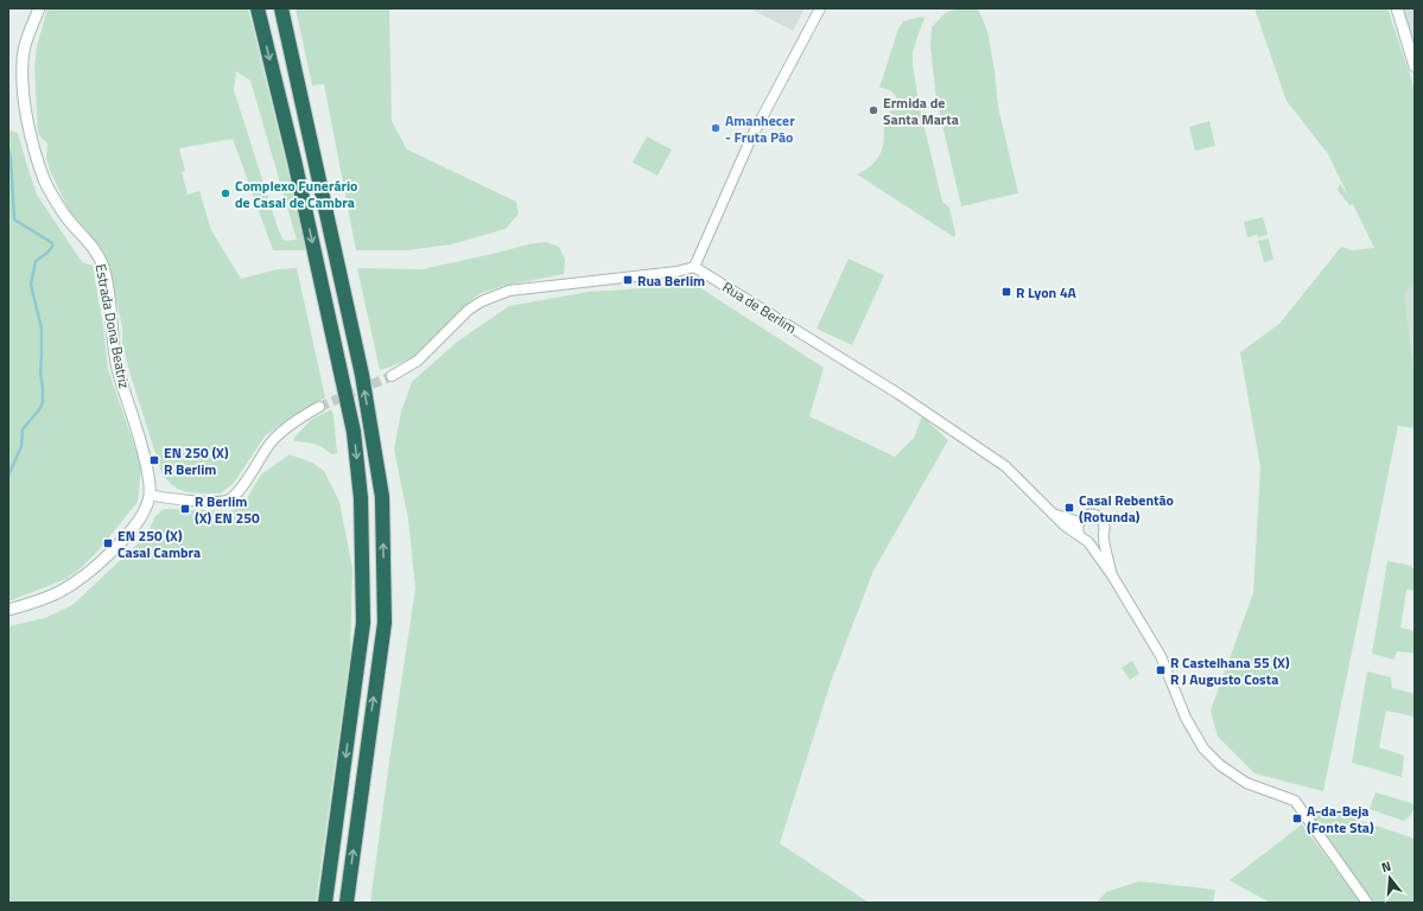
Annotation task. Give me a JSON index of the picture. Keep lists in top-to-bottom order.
{
  "streets": {
    "main road": ["Estrada Dona Beatriz"],
    "street": ["Rua de Berlim"]
  },
  "places": {
    "other": ["Ermida de Santa Marta", "Amanhecer - Fruta Pão", "Complexo Funerário de Casal de Cambra"],
    "transit": [
      "Rua Berlim",
      "R Lyon 4A",
      "EN 250 (X) R Berlim",
      "Casal Rebentão (Rotunda)",
      "R Berlim (X) EN 250",
      "EN 250 (X) Casal Cambra",
      "R Castelhana 55 (X) R J Augusto Costa",
      "A-da-Beja (Fonte Sta)"
    ]
  },
  "north": "top"
}
